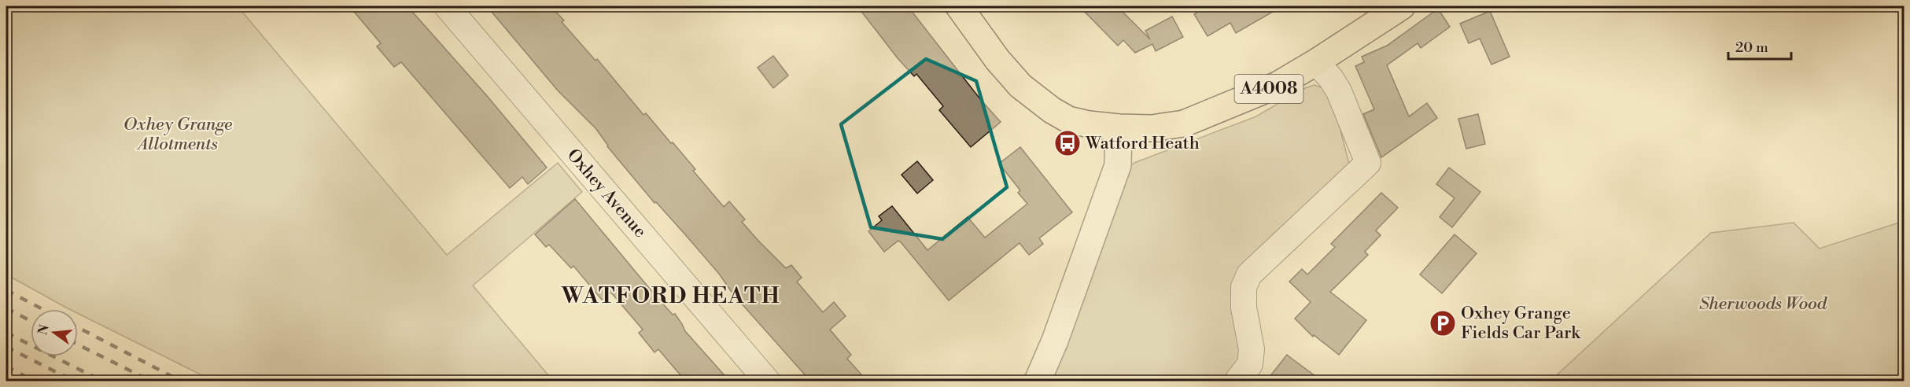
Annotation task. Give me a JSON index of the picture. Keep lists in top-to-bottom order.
{
  "streets": {
    "main road": ["A4008"],
    "street": ["Oxhey Avenue"]
  },
  "districts": ["WATFORD HEATH"],
  "parks": ["Oxhey Grange Allotments", "Sherwoods Wood"],
  "places": {
    "bus stop": ["Watford Heath"],
    "parking": ["Oxhey Grange Fields Car Park"]
  },
  "scale_bar": "20 m",
  "north": "left"
}
